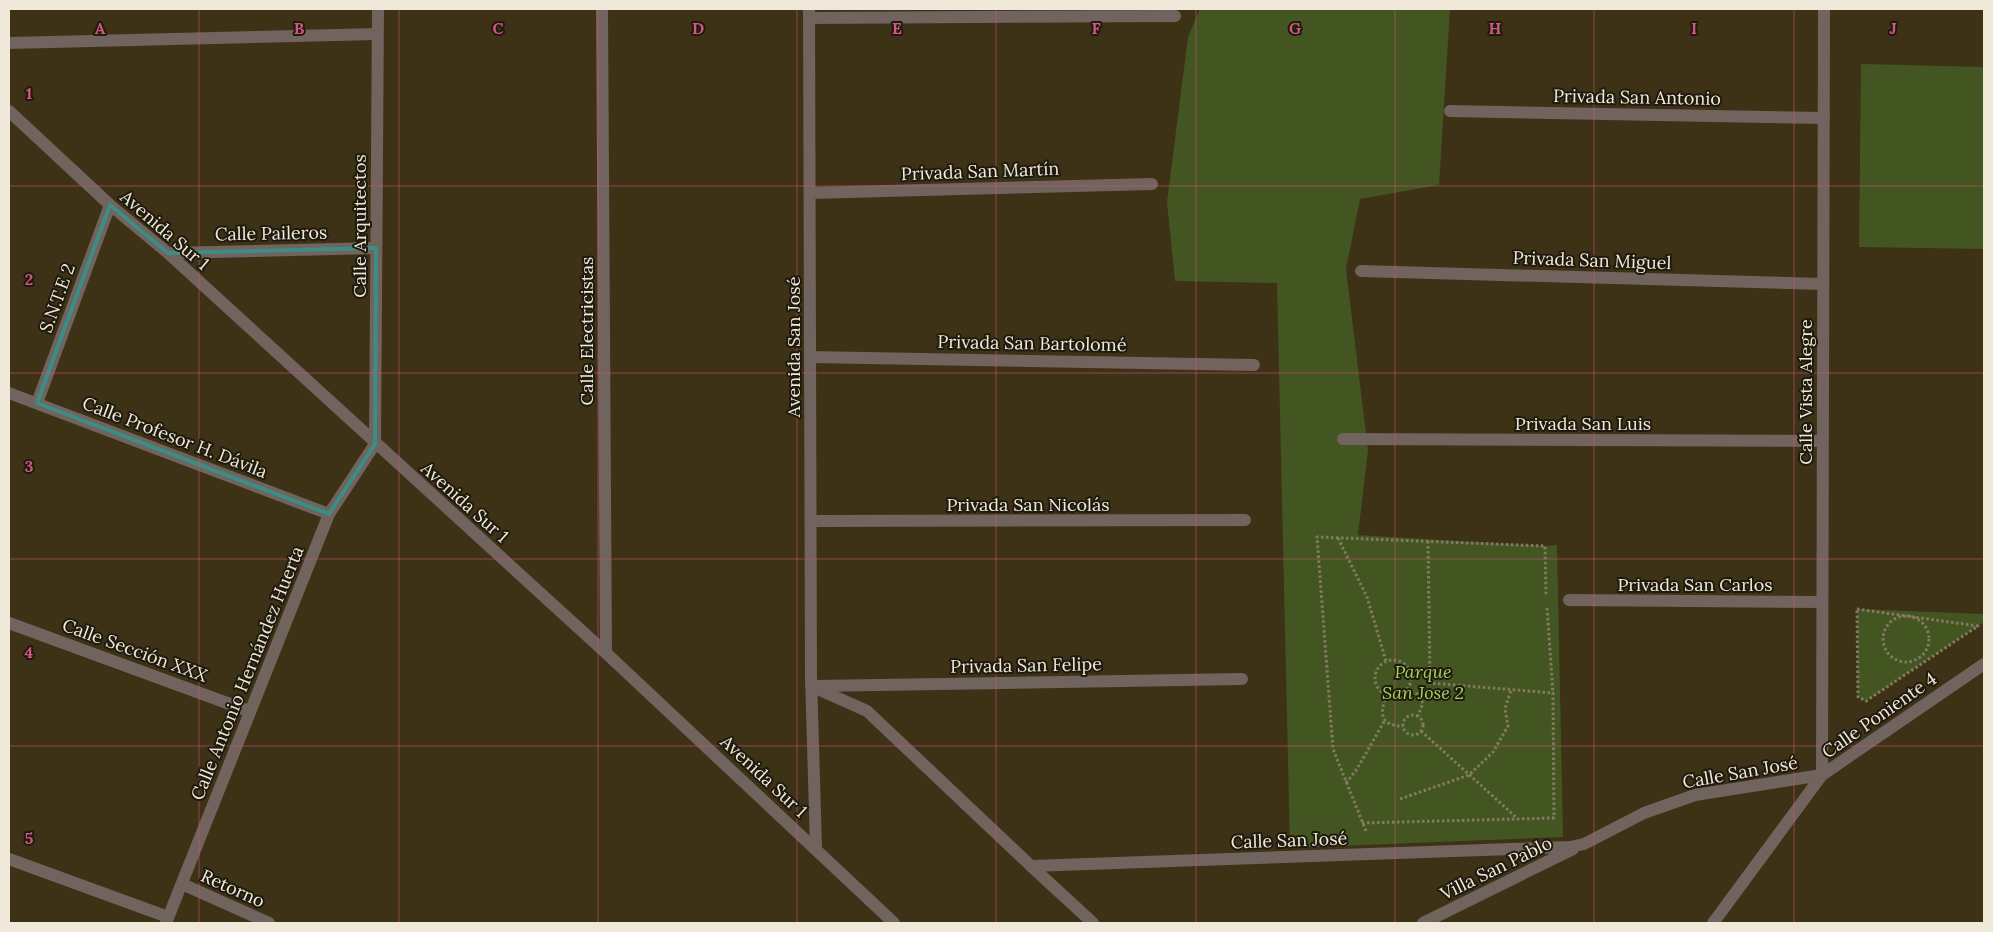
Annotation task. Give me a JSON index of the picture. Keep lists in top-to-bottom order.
{
  "streets": {
    "street": [
      "Privada San Antonio",
      "Privada San Martín",
      "Calle Arquitectos",
      "Avenida Sur 1",
      "Calle Paileros",
      "Privada San Miguel",
      "S.N.T.E 2",
      "Calle Electricistas",
      "Privada San Bartolomé",
      "Avenida San José",
      "Calle Vista Alegre",
      "Privada San Luis",
      "Calle Profesor H. Dávila",
      "Privada San Nicolás",
      "Privada San Carlos",
      "Calle Sección XXX",
      "Privada San Felipe",
      "Calle Antonio Hernández Huerta",
      "Calle Poniente 4",
      "Calle San José",
      "Villa San Pablo",
      "Retorno"
    ]
  },
  "crossings": [
    ["Privada San Antonio", "Calle Vista Alegre"],
    ["Privada San Martín", "Avenida San José"],
    ["Calle Arquitectos", "Avenida Sur 1"],
    ["Calle Arquitectos", "Calle Paileros"],
    ["Calle Arquitectos", "Calle Antonio Hernández Huerta"],
    ["Avenida Sur 1", "Calle Paileros"],
    ["Avenida Sur 1", "S.N.T.E 2"],
    ["Avenida Sur 1", "Calle Electricistas"],
    ["Avenida Sur 1", "Avenida San José"],
    ["Avenida Sur 1", "Calle Antonio Hernández Huerta"],
    ["Privada San Miguel", "Calle Vista Alegre"],
    ["S.N.T.E 2", "Calle Profesor H. Dávila"],
    ["Privada San Bartolomé", "Avenida San José"],
    ["Avenida San José", "Privada San Nicolás"],
    ["Avenida San José", "Privada San Felipe"],
    ["Calle Vista Alegre", "Privada San Luis"],
    ["Calle Vista Alegre", "Privada San Carlos"],
    ["Calle Vista Alegre", "Calle Poniente 4"],
    ["Calle Vista Alegre", "Calle San José"],
    ["Calle Profesor H. Dávila", "Calle Antonio Hernández Huerta"],
    ["Calle Sección XXX", "Calle Antonio Hernández Huerta"],
    ["Calle Antonio Hernández Huerta", "Retorno"],
    ["Calle Poniente 4", "Calle San José"],
    ["Calle San José", "Villa San Pablo"]
  ],
  "parks": ["Parque San Jose 2"],
  "grid": {
    "columns": [
      "A",
      "B",
      "C",
      "D",
      "E",
      "F",
      "G",
      "H",
      "I",
      "J"
    ],
    "rows": [
      "1",
      "2",
      "3",
      "4",
      "5"
    ]
  }
}
